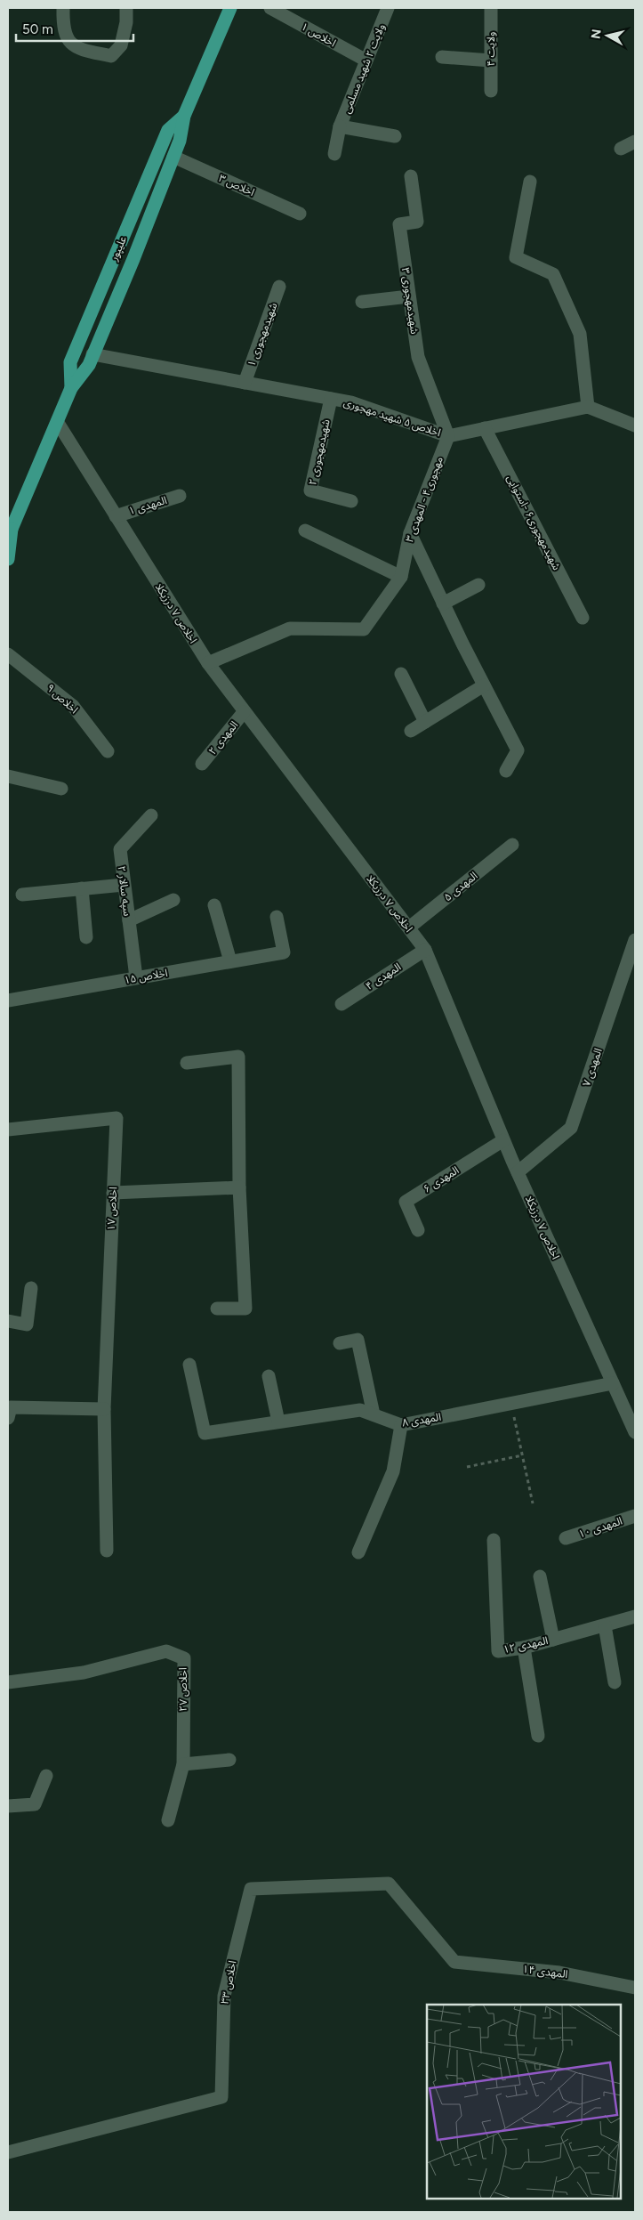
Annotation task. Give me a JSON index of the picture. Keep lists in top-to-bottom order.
{
  "streets": {
    "main road": ["علیپور"],
    "street": [
      "اخلاص ۱",
      "ولایت ۴",
      "ولایت ۲ شهید مسلمی",
      "اخلاص ۳",
      "شهیدمهجوری ۳",
      "شهیدمهجوری ۱",
      "اخلاص ۵ شهید مهجوری",
      "شهیدمهجوری ۲",
      "مهجوری۴ - المهدی ۳",
      "المهدی ۱",
      "شهیدمهجوری۶ -استوایی",
      "اخلاص ۷ درزیکلا",
      "اخلاص ۹",
      "المهدی ۲",
      "المهدی ۵",
      "سپه سالار ۲",
      "اخلاص ۱۵",
      "المهدی ۴",
      "المهدی ۷",
      "المهدی ۶",
      "اخلاص ۱۷",
      "المهدی ۸",
      "المهدی ۱۰",
      "المهدی ۱۲",
      "اخلاص ۲۷",
      "المهدی ۱۴",
      "اخلاص ۳۳"
    ]
  },
  "crossings": [
    ["اخلاص ۱", "ولایت ۲ شهید مسلمی"],
    ["اخلاص ۳", "علیپور"],
    ["علیپور", "اخلاص ۵ شهید مهجوری"],
    ["علیپور", "اخلاص ۷ درزیکلا"],
    ["شهیدمهجوری ۳", "اخلاص ۵ شهید مهجوری"],
    ["شهیدمهجوری ۳", "مهجوری۴ - المهدی ۳"],
    ["شهیدمهجوری ۱", "اخلاص ۵ شهید مهجوری"],
    ["اخلاص ۵ شهید مهجوری", "شهیدمهجوری ۲"],
    ["اخلاص ۵ شهید مهجوری", "مهجوری۴ - المهدی ۳"],
    ["اخلاص ۵ شهید مهجوری", "شهیدمهجوری۶ -استوایی"],
    ["مهجوری۴ - المهدی ۳", "اخلاص ۷ درزیکلا"],
    ["المهدی ۱", "اخلاص ۷ درزیکلا"],
    ["اخلاص ۷ درزیکلا", "المهدی ۲"],
    ["اخلاص ۷ درزیکلا", "المهدی ۵"],
    ["اخلاص ۷ درزیکلا", "المهدی ۴"],
    ["اخلاص ۷ درزیکلا", "المهدی ۷"],
    ["اخلاص ۷ درزیکلا", "المهدی ۶"],
    ["اخلاص ۷ درزیکلا", "المهدی ۸"],
    ["سپه سالار ۲", "اخلاص ۱۵"],
    ["المهدی ۱۴", "اخلاص ۳۳"]
  ],
  "scale_bar": "50 m",
  "north": "left"
}
